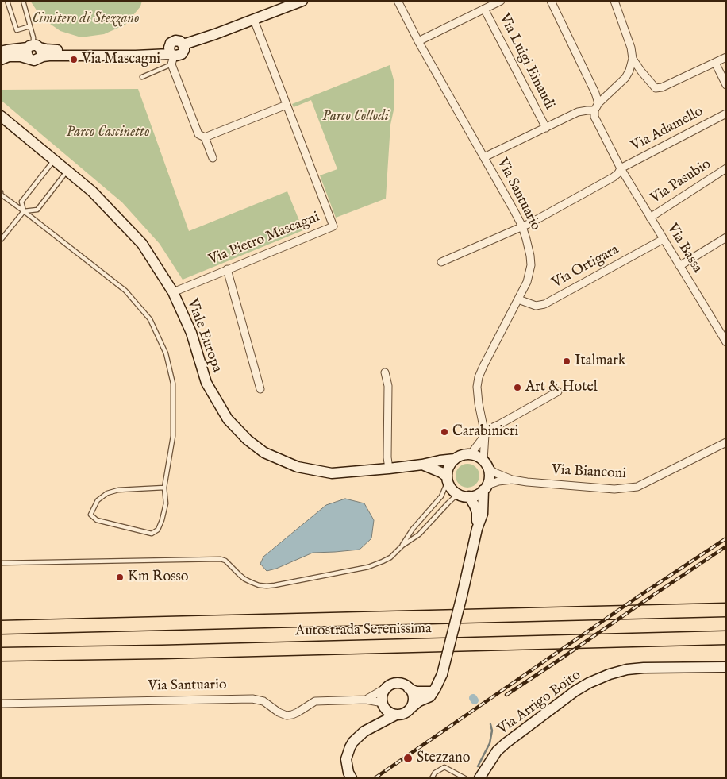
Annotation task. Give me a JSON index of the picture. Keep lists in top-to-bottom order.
{
  "streets": {
    "highway": ["Autostrada Serenissima"],
    "street": [
      "Via Luigi Einaudi",
      "Via Adamello",
      "Via Pasubio",
      "Via Santuario",
      "Via Pietro Mascagni",
      "Via Bassa",
      "Via Ortigara",
      "Viale Europa",
      "Via Bianconi",
      "Via Arrigo Boito"
    ]
  },
  "crossings": [
    ["Via Adamello", "Via Santuario"],
    ["Via Adamello", "Via Bassa"],
    ["Via Pasubio", "Via Bassa"],
    ["Via Santuario", "Via Ortigara"],
    ["Via Santuario", "Viale Europa"],
    ["Via Santuario", "Via Bianconi"],
    ["Via Pietro Mascagni", "Viale Europa"],
    ["Via Bassa", "Via Ortigara"],
    ["Viale Europa", "Via Bianconi"]
  ],
  "parks": ["Cimitero di Stezzano", "Parco Collodi", "Parco Cascinetto"],
  "places": [
    "Via Mascagni",
    "Italmark",
    "Art & Hotel",
    "Carabinieri",
    "Km Rosso",
    "Stezzano"
  ]
}
